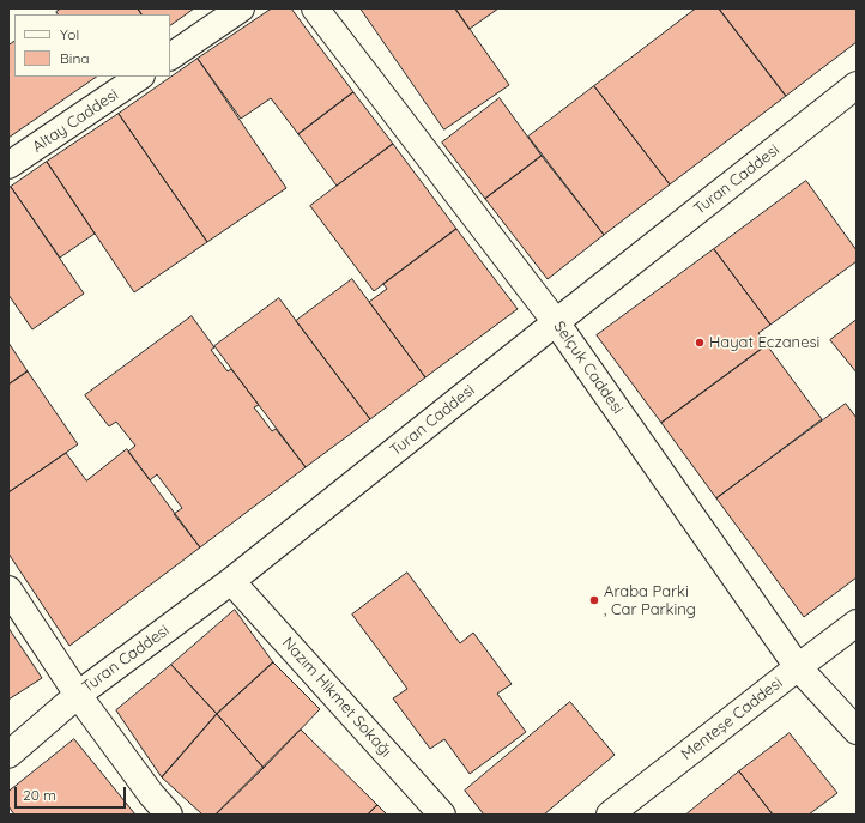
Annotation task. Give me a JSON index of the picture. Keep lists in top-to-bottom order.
{
  "streets": {
    "street": [
      "Altay Caddesi",
      "Turan Caddesi",
      "Selçuk Caddesi",
      "Nazım Hikmet Sokağı",
      "Menteşe Caddesi"
    ]
  },
  "crossings": [
    ["Turan Caddesi", "Selçuk Caddesi"],
    ["Turan Caddesi", "Nazım Hikmet Sokağı"],
    ["Selçuk Caddesi", "Menteşe Caddesi"]
  ],
  "places": ["Hayat Eczanesi", "Araba Parki , Car Parking"],
  "legend": ["Yol", "Bina"],
  "scale_bar": "20 m"
}
